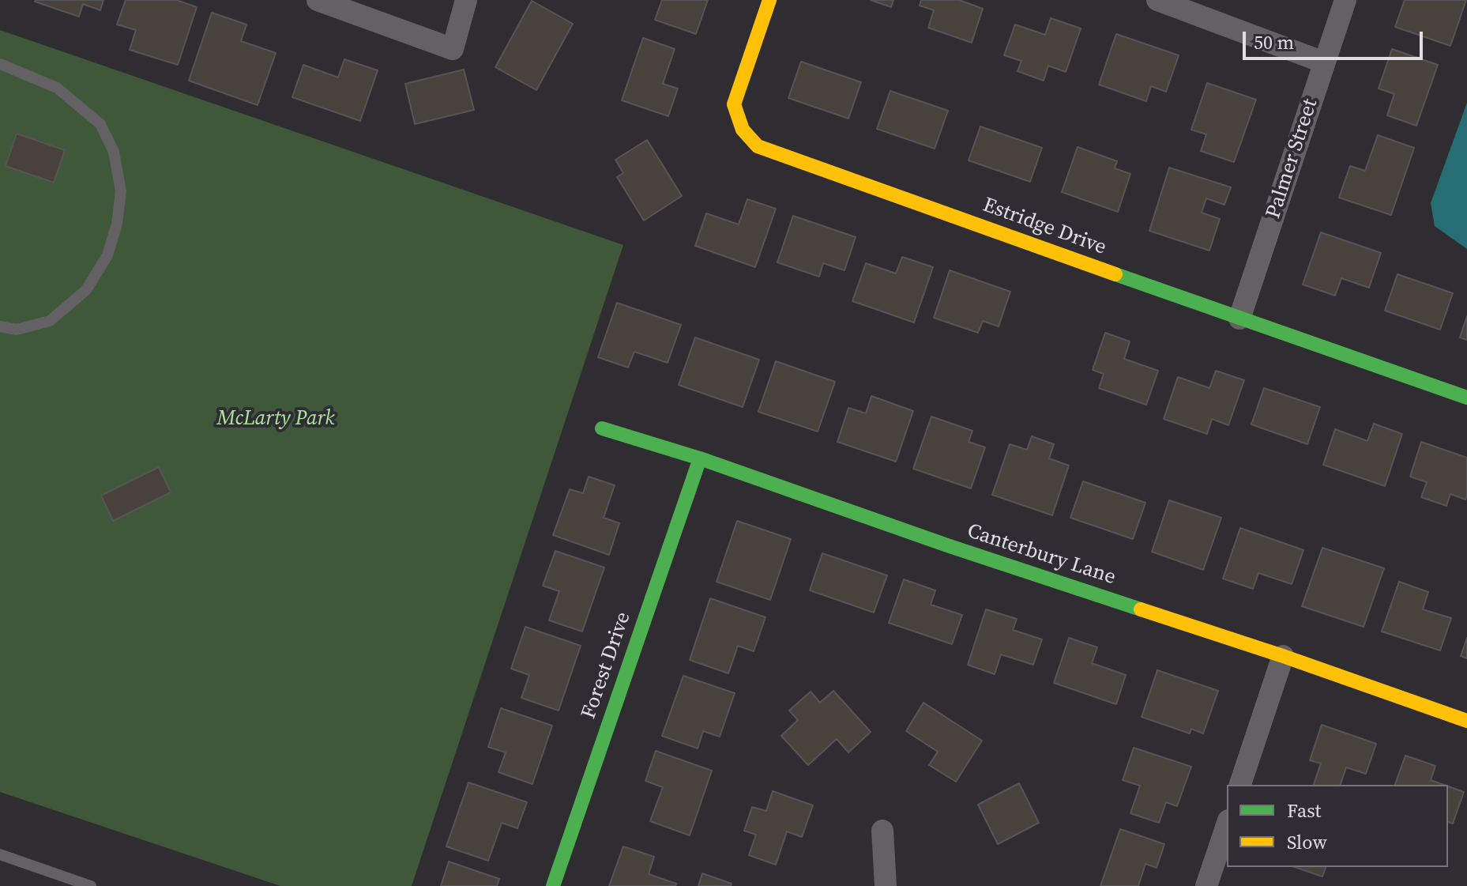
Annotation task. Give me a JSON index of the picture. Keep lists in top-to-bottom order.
{
  "streets": {
    "street": [
      "Palmer Street",
      "Estridge Drive",
      "Canterbury Lane",
      "Forest Drive"
    ]
  },
  "crossings": [
    ["Palmer Street", "Estridge Drive"],
    ["Canterbury Lane", "Forest Drive"]
  ],
  "parks": ["McLarty Park"],
  "legend": ["Fast", "Slow"],
  "scale_bar": "50 m"
}
